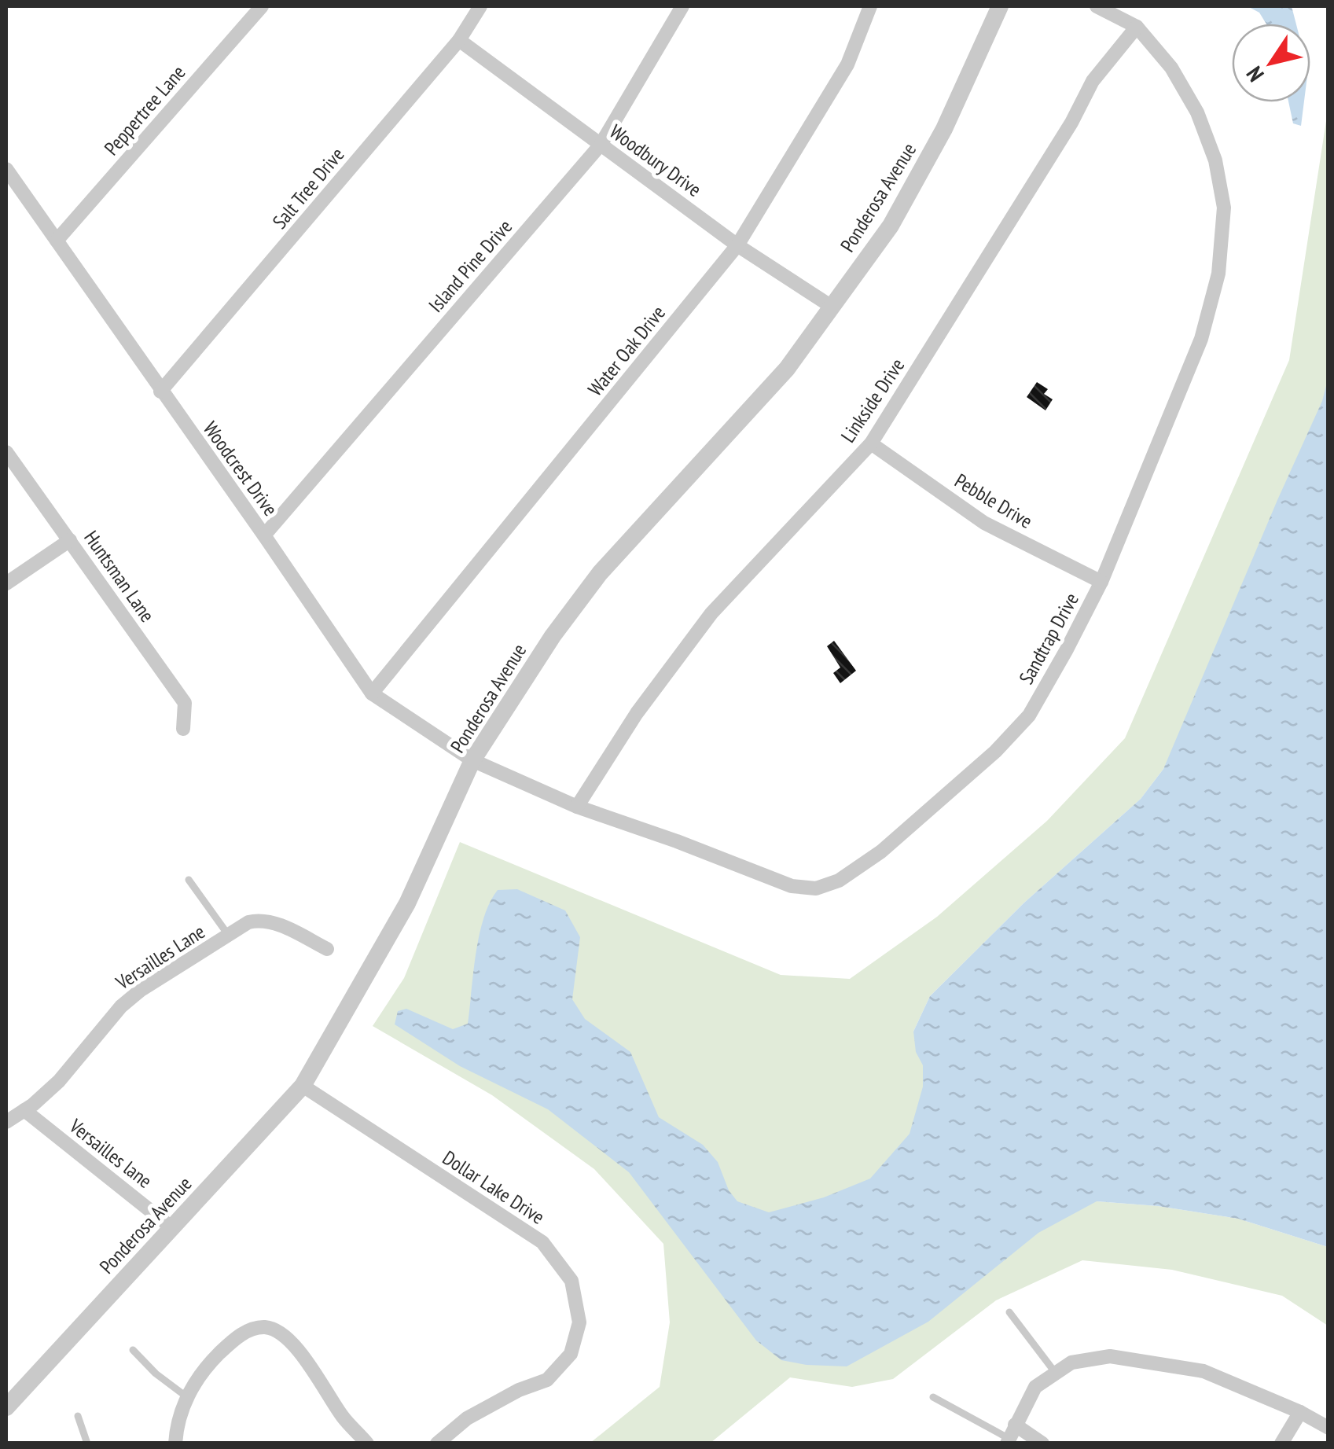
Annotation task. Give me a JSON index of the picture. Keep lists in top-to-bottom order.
{
  "streets": {
    "street": [
      "Peppertree Lane",
      "Woodbury Drive",
      "Salt Tree Drive",
      "Ponderosa Avenue",
      "Island Pine Drive",
      "Water Oak Drive",
      "Linkside Drive",
      "Woodcrest Drive",
      "Pebble Drive",
      "Huntsman Lane",
      "Sandtrap Drive",
      "Versailles Lane",
      "Versailles lane",
      "Dollar Lake Drive"
    ]
  },
  "crossings": [
    ["Peppertree Lane", "Woodcrest Drive"],
    ["Woodbury Drive", "Salt Tree Drive"],
    ["Woodbury Drive", "Ponderosa Avenue"],
    ["Woodbury Drive", "Island Pine Drive"],
    ["Woodbury Drive", "Water Oak Drive"],
    ["Salt Tree Drive", "Woodcrest Drive"],
    ["Ponderosa Avenue", "Woodcrest Drive"],
    ["Ponderosa Avenue", "Sandtrap Drive"],
    ["Ponderosa Avenue", "Versailles lane"],
    ["Ponderosa Avenue", "Dollar Lake Drive"],
    ["Island Pine Drive", "Woodcrest Drive"],
    ["Water Oak Drive", "Woodcrest Drive"],
    ["Linkside Drive", "Pebble Drive"],
    ["Linkside Drive", "Sandtrap Drive"],
    ["Woodcrest Drive", "Sandtrap Drive"],
    ["Pebble Drive", "Sandtrap Drive"],
    ["Versailles Lane", "Versailles lane"]
  ],
  "north": "bottom left"
}
